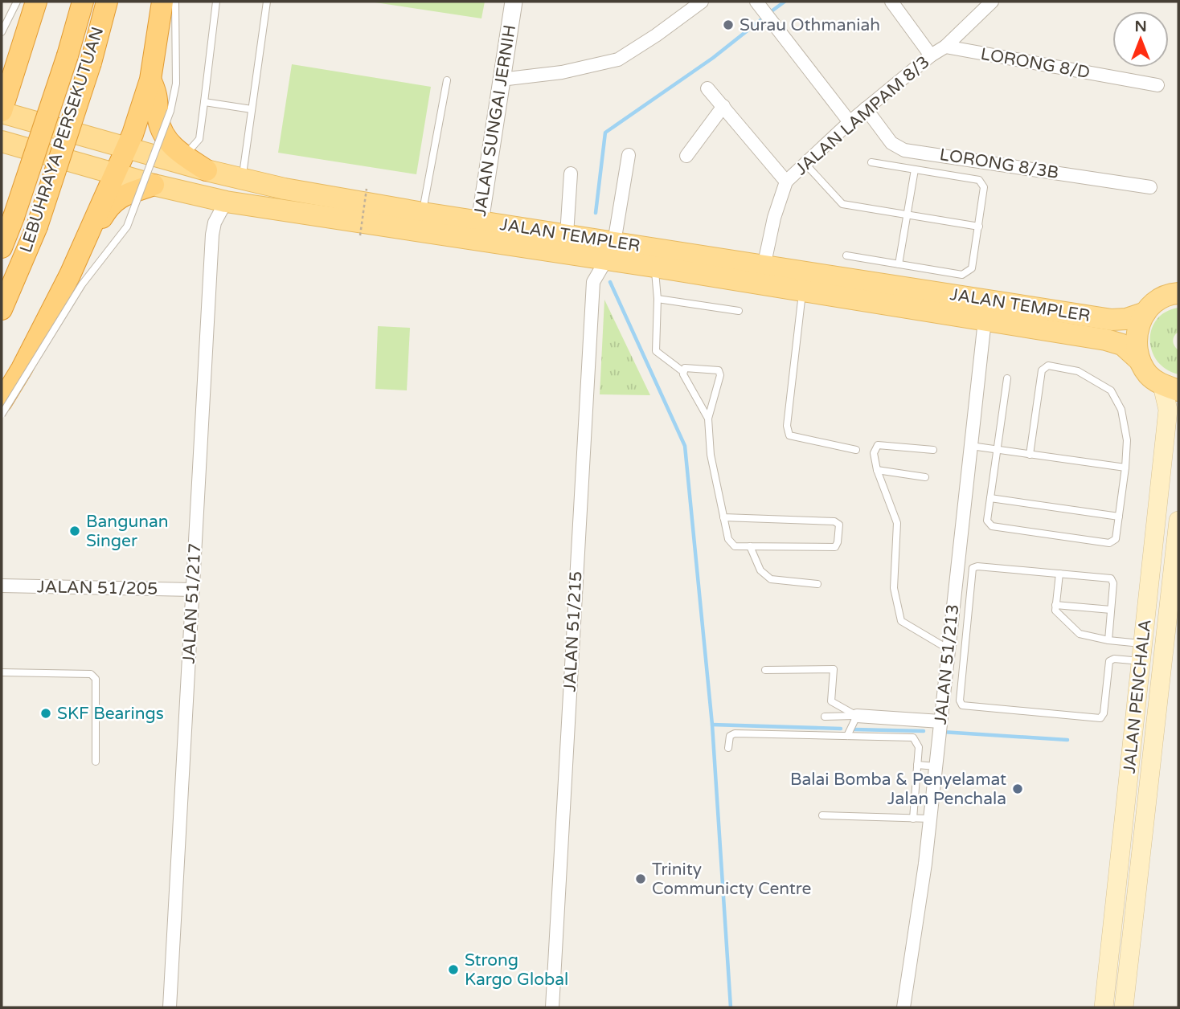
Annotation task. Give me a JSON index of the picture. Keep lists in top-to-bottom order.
{
  "streets": {
    "highway": ["LEBUHRAYA PERSEKUTUAN"],
    "main road": ["JALAN TEMPLER", "JALAN PENCHALA"],
    "street": [
      "LORONG 8/D",
      "JALAN LAMPAM 8/3",
      "JALAN SUNGAI JERNIH",
      "LORONG 8/3B",
      "JALAN 51/205",
      "JALAN 51/217",
      "JALAN 51/215",
      "JALAN 51/213"
    ]
  },
  "crossings": [
    ["LORONG 8/D", "JALAN LAMPAM 8/3"],
    ["JALAN LAMPAM 8/3", "LORONG 8/3B"],
    ["JALAN LAMPAM 8/3", "JALAN TEMPLER"],
    ["JALAN SUNGAI JERNIH", "JALAN TEMPLER"],
    ["JALAN TEMPLER", "JALAN 51/217"],
    ["JALAN TEMPLER", "JALAN 51/215"],
    ["JALAN TEMPLER", "JALAN 51/213"],
    ["JALAN TEMPLER", "JALAN PENCHALA"],
    ["JALAN 51/205", "JALAN 51/217"]
  ],
  "places": [
    "Surau Othmaniah",
    "Bangunan Singer",
    "SKF Bearings",
    "Balai Bomba & Penyelamat Jalan Penchala",
    "Trinity Communicty Centre",
    "Strong Kargo Global"
  ],
  "north": "top"
}
